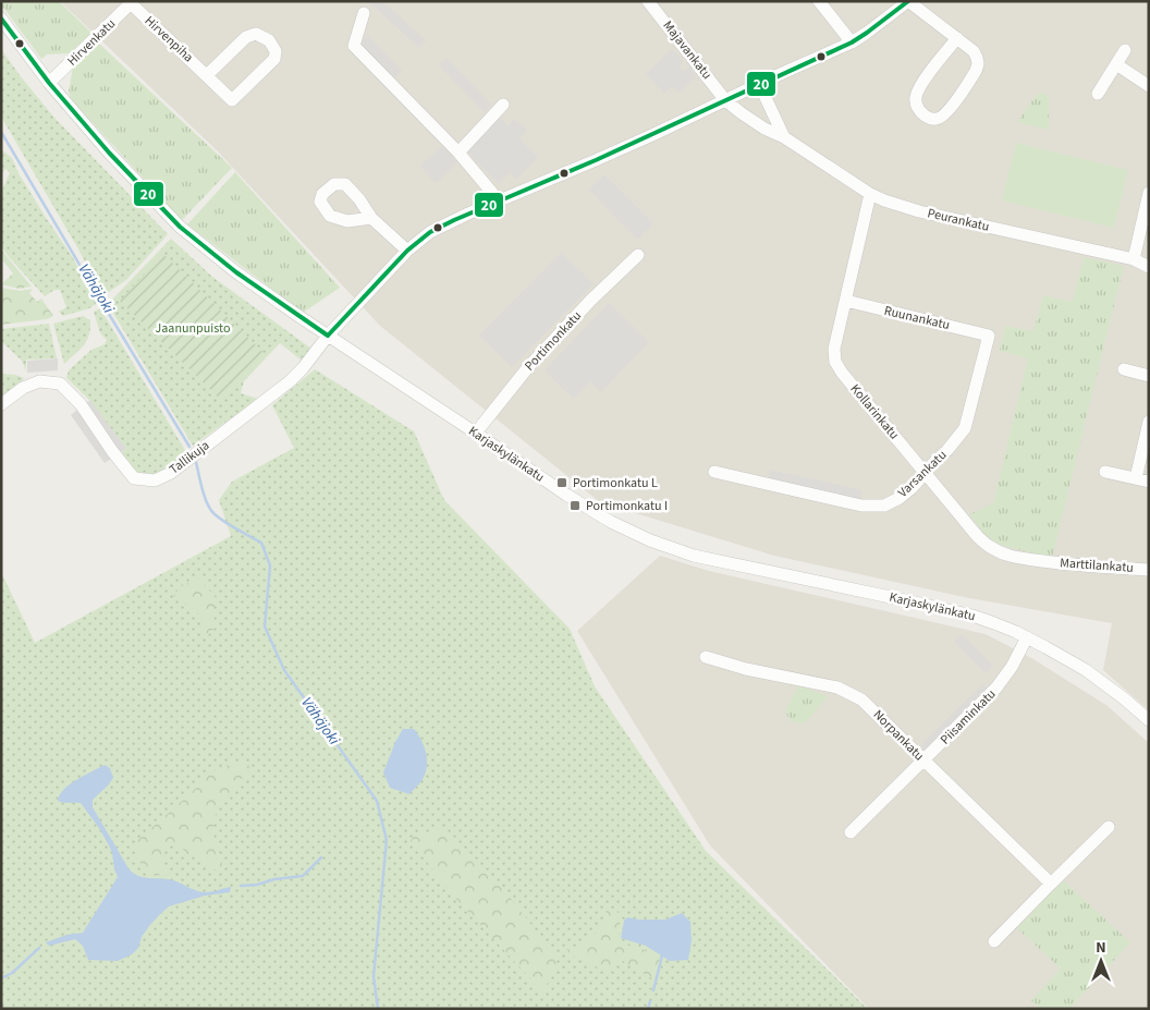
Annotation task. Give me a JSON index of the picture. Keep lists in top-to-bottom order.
{
  "streets": {
    "street": [
      "Hirvenpiha",
      "Hirvenkatu",
      "Majavankatu",
      "Peurankatu",
      "Ruunankatu",
      "Portimonkatu",
      "Kollarinkatu",
      "Karjaskylänkatu",
      "Tallikuja",
      "Varsankatu",
      "Marttilankatu",
      "Piisaminkatu",
      "Norpankatu"
    ]
  },
  "crossings": [
    ["Hirvenpiha", "Hirvenkatu"],
    ["Hirvenkatu", "Karjaskylänkatu"],
    ["Majavankatu", "Peurankatu"],
    ["Majavankatu", "Tallikuja"],
    ["Peurankatu", "Kollarinkatu"],
    ["Peurankatu", "Tallikuja"],
    ["Ruunankatu", "Kollarinkatu"],
    ["Ruunankatu", "Varsankatu"],
    ["Portimonkatu", "Karjaskylänkatu"],
    ["Kollarinkatu", "Varsankatu"],
    ["Kollarinkatu", "Marttilankatu"],
    ["Karjaskylänkatu", "Tallikuja"],
    ["Karjaskylänkatu", "Piisaminkatu"],
    ["Piisaminkatu", "Norpankatu"]
  ],
  "water": ["Vähäjoki"],
  "parks": ["Jaanunpuisto"],
  "places": {
    "transit": ["Portimonkatu L", "Portimonkatu I"]
  },
  "lines": ["transit line 20"],
  "north": "top"
}
